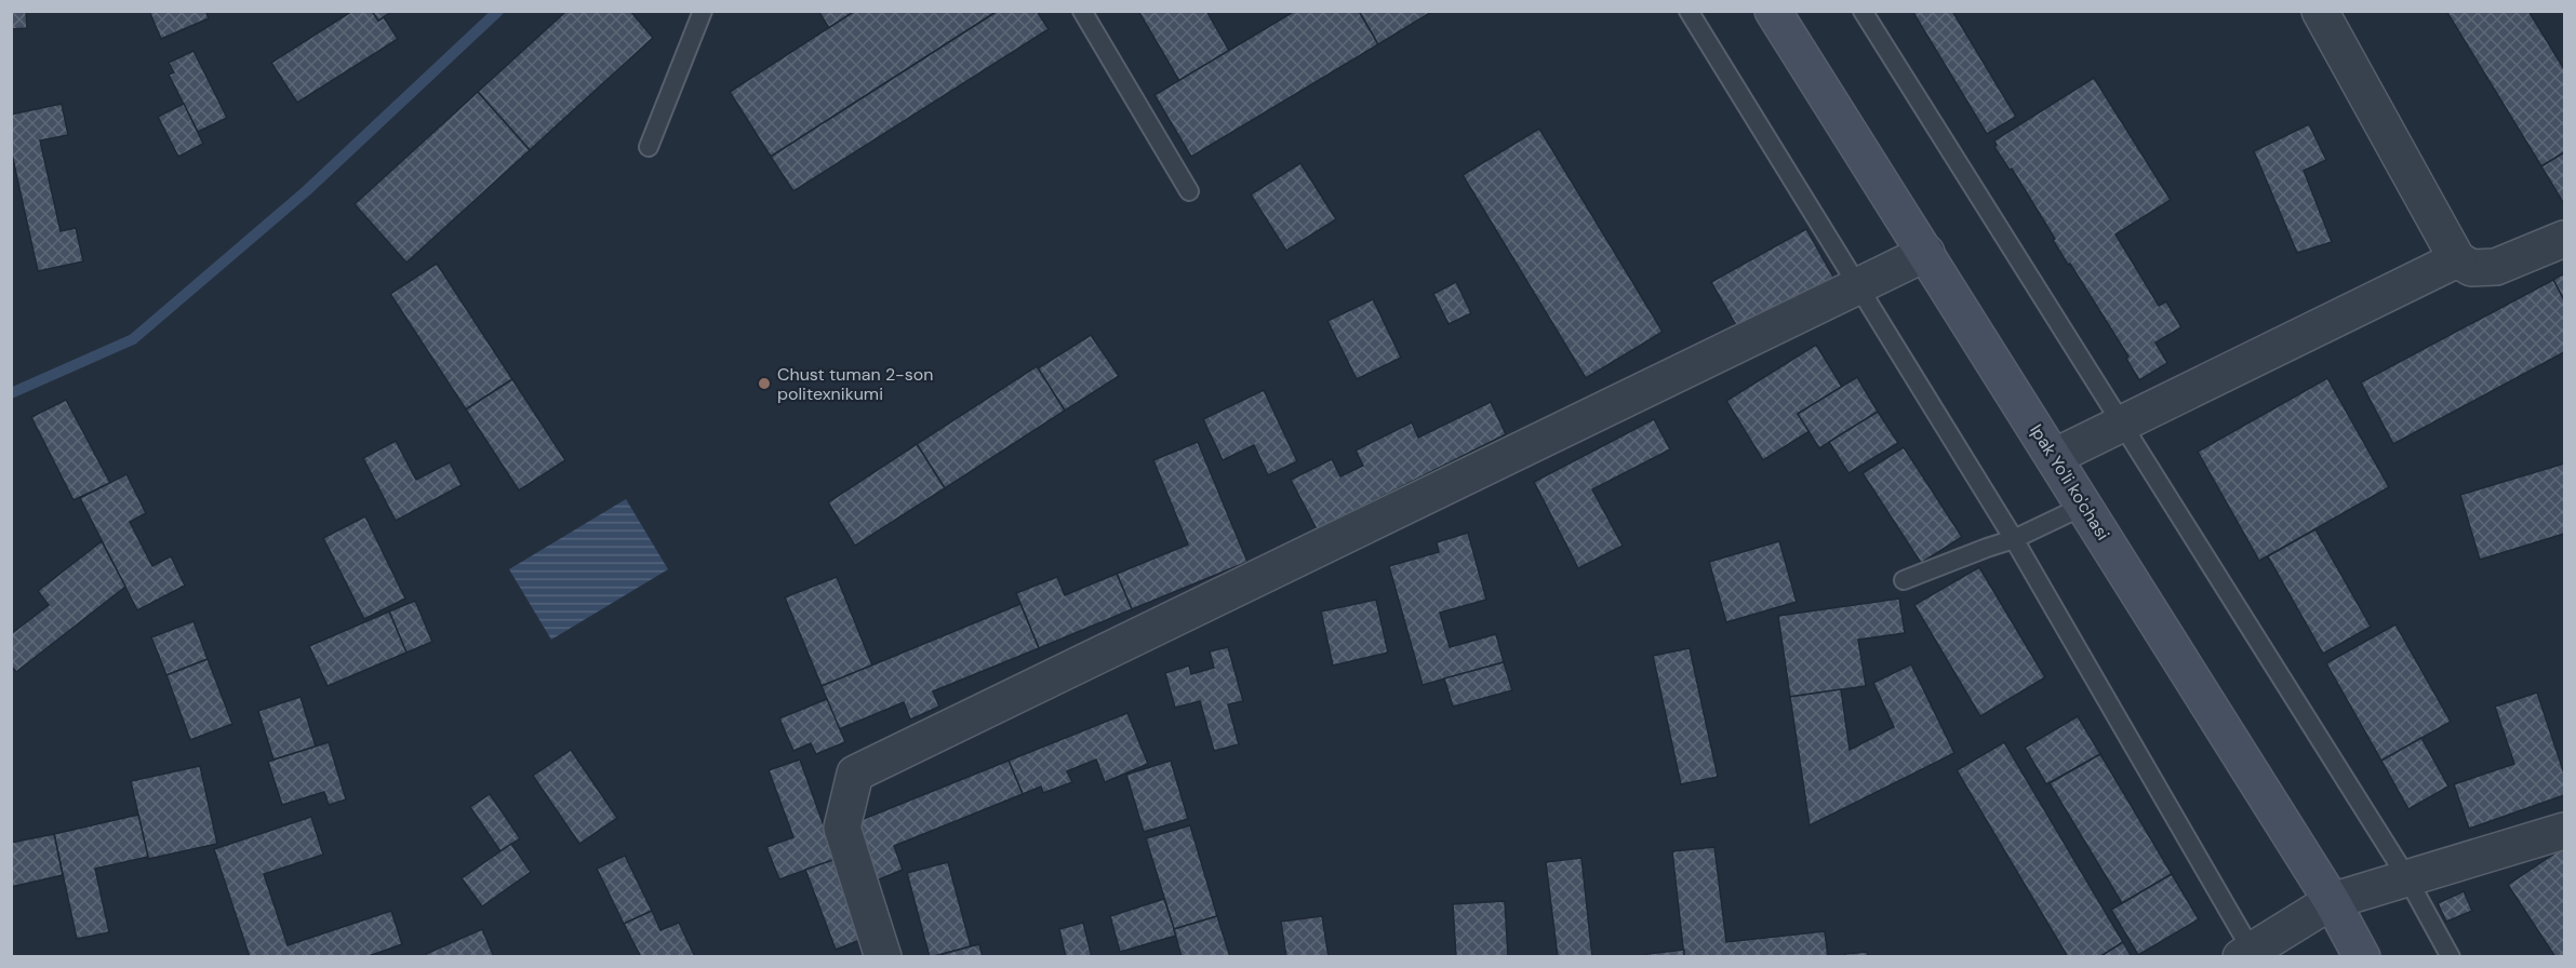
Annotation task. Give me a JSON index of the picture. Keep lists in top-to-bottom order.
{
  "streets": {
    "main road": ["Ipak Yo'li ko'chasi"]
  },
  "places": ["Chust tuman 2-son politexnikumi"]
}
